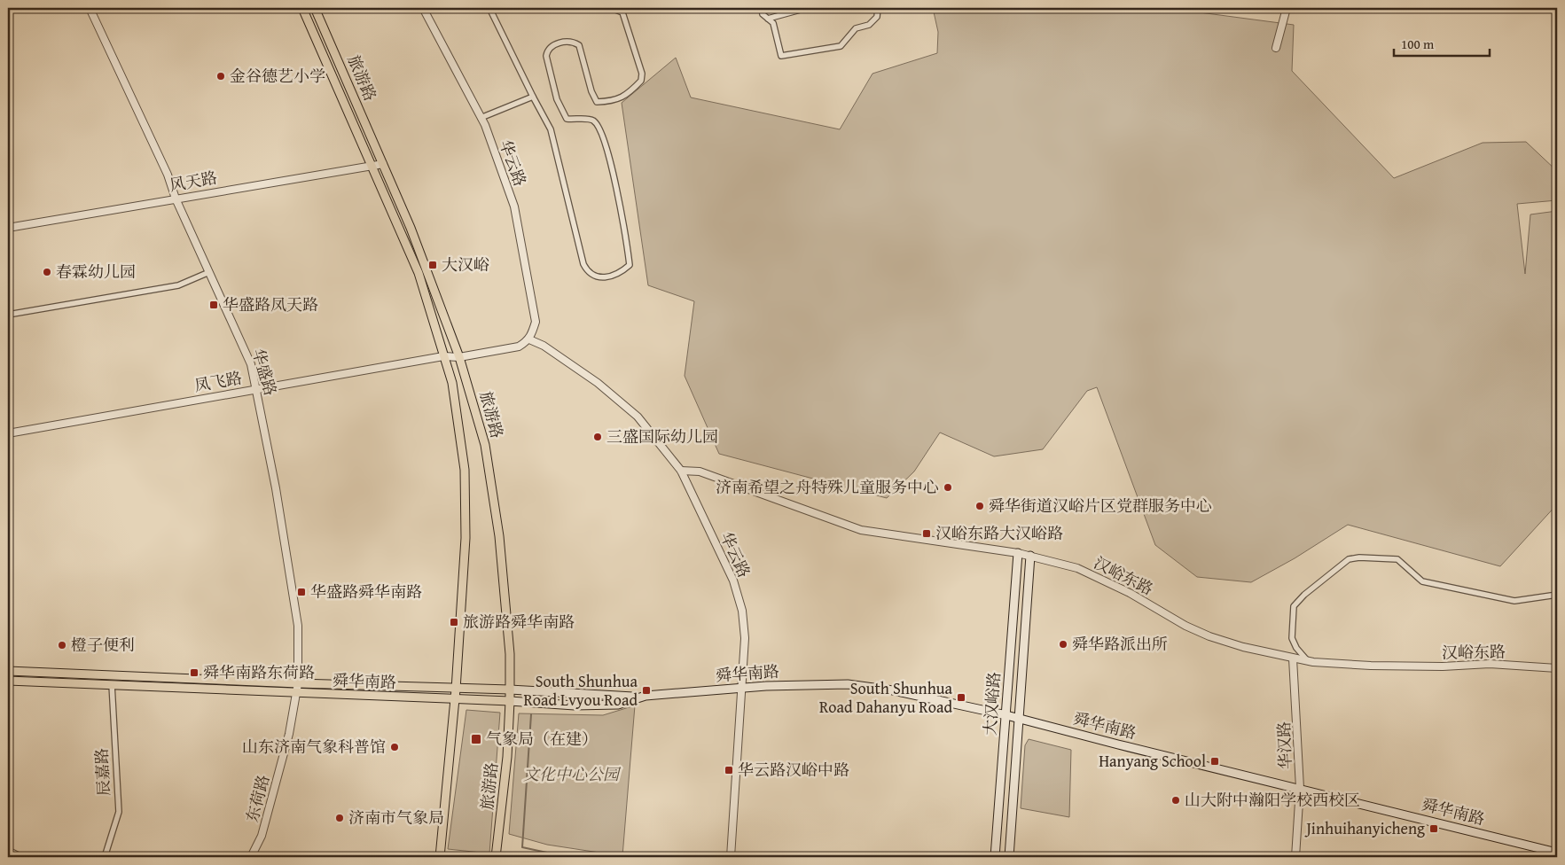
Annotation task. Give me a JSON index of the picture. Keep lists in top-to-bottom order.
{
  "streets": {
    "main road": ["旅游路", "舜华南路", "大汉峪路"],
    "street": [
      "华云路",
      "风天路",
      "华盛路",
      "凤飞路",
      "汉峪东路",
      "华汉路",
      "辰嘉路",
      "东荷路"
    ]
  },
  "crossings": [
    ["旅游路", "风天路"],
    ["旅游路", "凤飞路"],
    ["旅游路", "舜华南路"],
    ["华云路", "汉峪东路"],
    ["华云路", "舜华南路"],
    ["风天路", "华盛路"],
    ["华盛路", "凤飞路"],
    ["华盛路", "舜华南路"],
    ["华盛路", "东荷路"],
    ["汉峪东路", "大汉峪路"],
    ["汉峪东路", "华汉路"],
    ["舜华南路", "大汉峪路"],
    ["舜华南路", "华汉路"],
    ["舜华南路", "辰嘉路"],
    ["舜华南路", "东荷路"]
  ],
  "parks": ["文化中心公园"],
  "places": {
    "other": [
      "金谷德艺小学",
      "春霖幼儿园",
      "三盛国际幼儿园",
      "济南希望之舟特殊儿童服务中心",
      "舜华街道汉峪片区党群服务中心",
      "舜华路派出所",
      "橙子便利",
      "山东济南气象科普馆",
      "山大附中瀚阳学校西校区",
      "济南市气象局"
    ],
    "transit": [
      "大汉峪",
      "华盛路凤天路",
      "汉峪东路大汉峪路",
      "华盛路舜华南路",
      "旅游路舜华南路",
      "舜华南路东荷路",
      "South Shunhua Road Lvyou Road",
      "South Shunhua Road Dahanyu Road",
      "气象局（在建）",
      "Hanyang School",
      "华云路汉峪中路",
      "Jinhuihanyicheng"
    ]
  },
  "scale_bar": "100 m"
}
